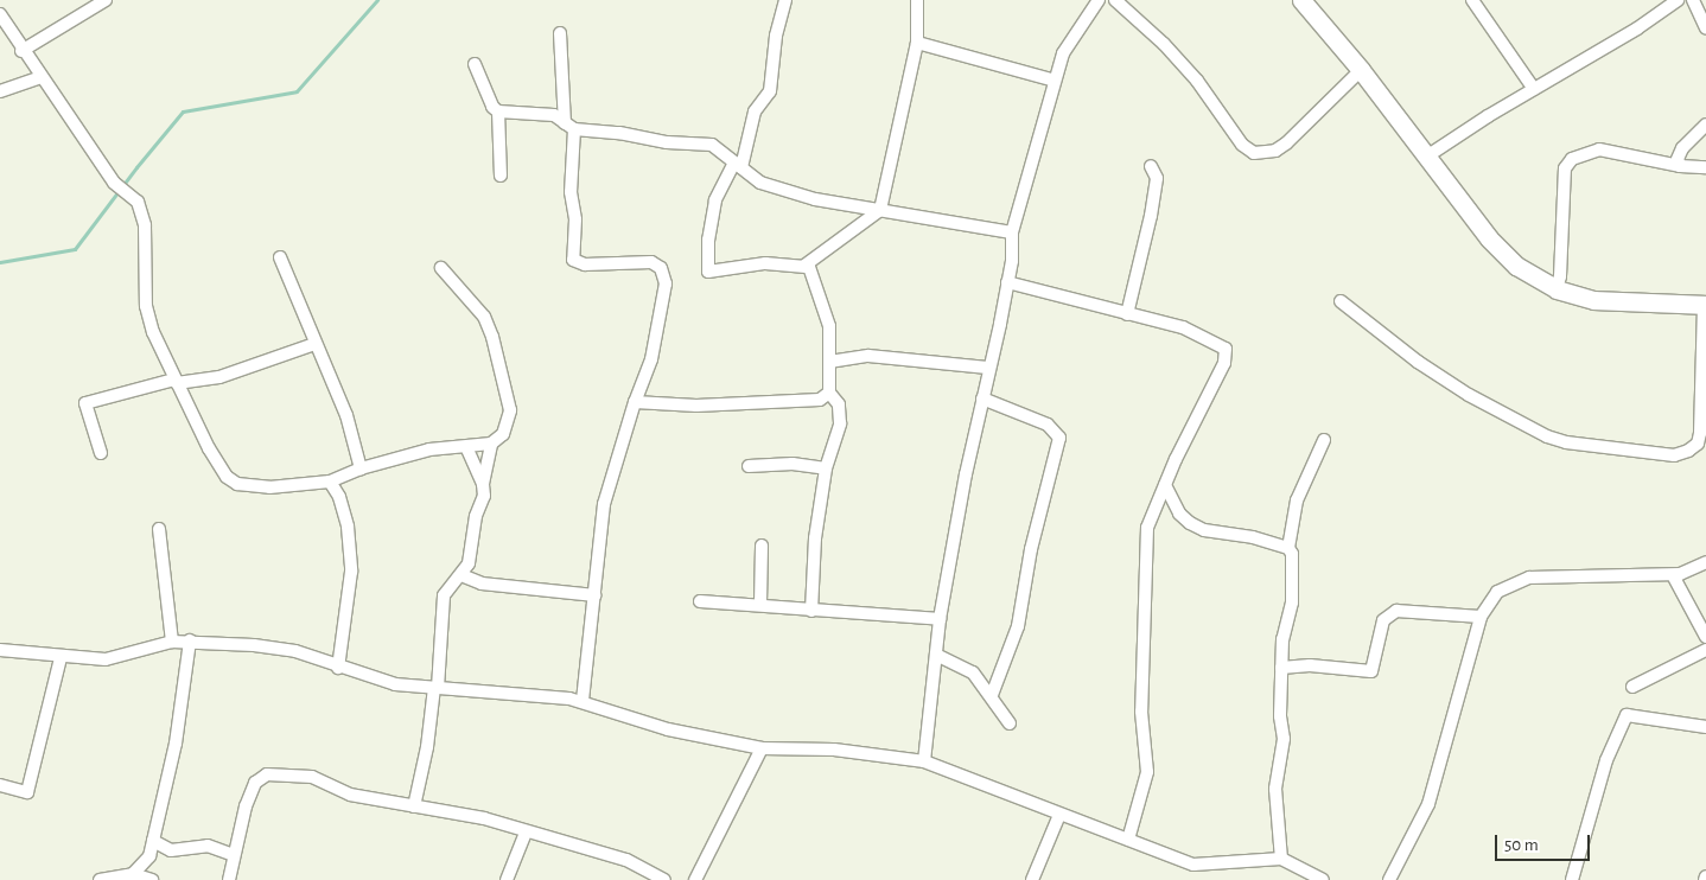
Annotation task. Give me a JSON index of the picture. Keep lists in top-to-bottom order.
{
  "scale_bar": "50 m"
}
